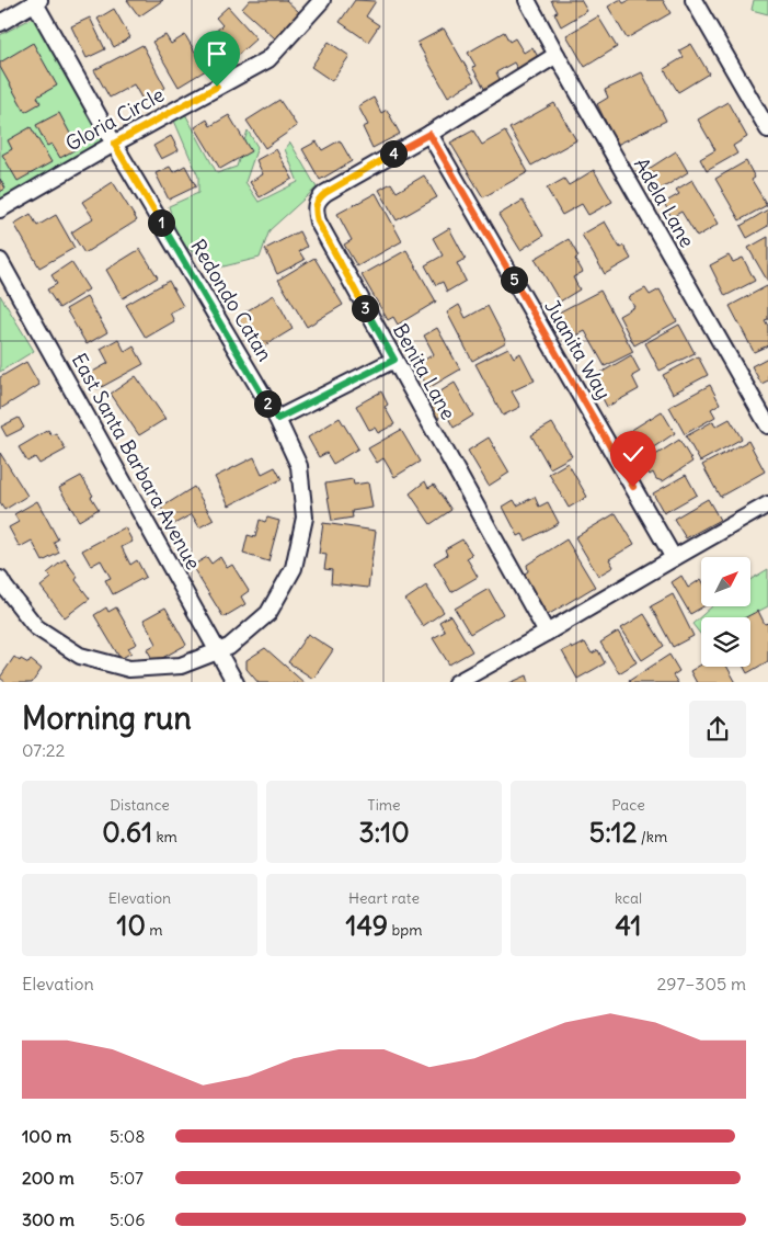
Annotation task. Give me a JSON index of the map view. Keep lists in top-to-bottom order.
{
  "streets": {
    "street": [
      "Gloria Circle",
      "Adela Lane",
      "Redondo Catan",
      "Juanita Way",
      "Benita Lane",
      "East Santa Barbara Avenue"
    ]
  },
  "crossings": [
    ["Gloria Circle", "Redondo Catan"],
    ["Adela Lane", "Benita Lane"],
    ["Redondo Catan", "East Santa Barbara Avenue"],
    ["Juanita Way", "Benita Lane"]
  ],
  "north": "top right",
  "page": {
    "pins": [
      "4",
      "1",
      "5",
      "3",
      "2"
    ],
    "heading": ["Morning run", "07:22"],
    "stats": [
      ["Distance", "0.61 km"],
      ["Time", "3:10"],
      ["Pace", "5:12 /km"],
      ["Elevation", "10 m"],
      ["Heart rate", "149 bpm"],
      ["kcal", "41"]
    ],
    "chart": ["Elevation", "297–305 m"],
    "list": [
      {
        "name": "100 m",
        "note": "5:08"
      },
      {
        "name": "200 m",
        "note": "5:07"
      },
      {
        "name": "300 m",
        "note": "5:06"
      }
    ]
  }
}
